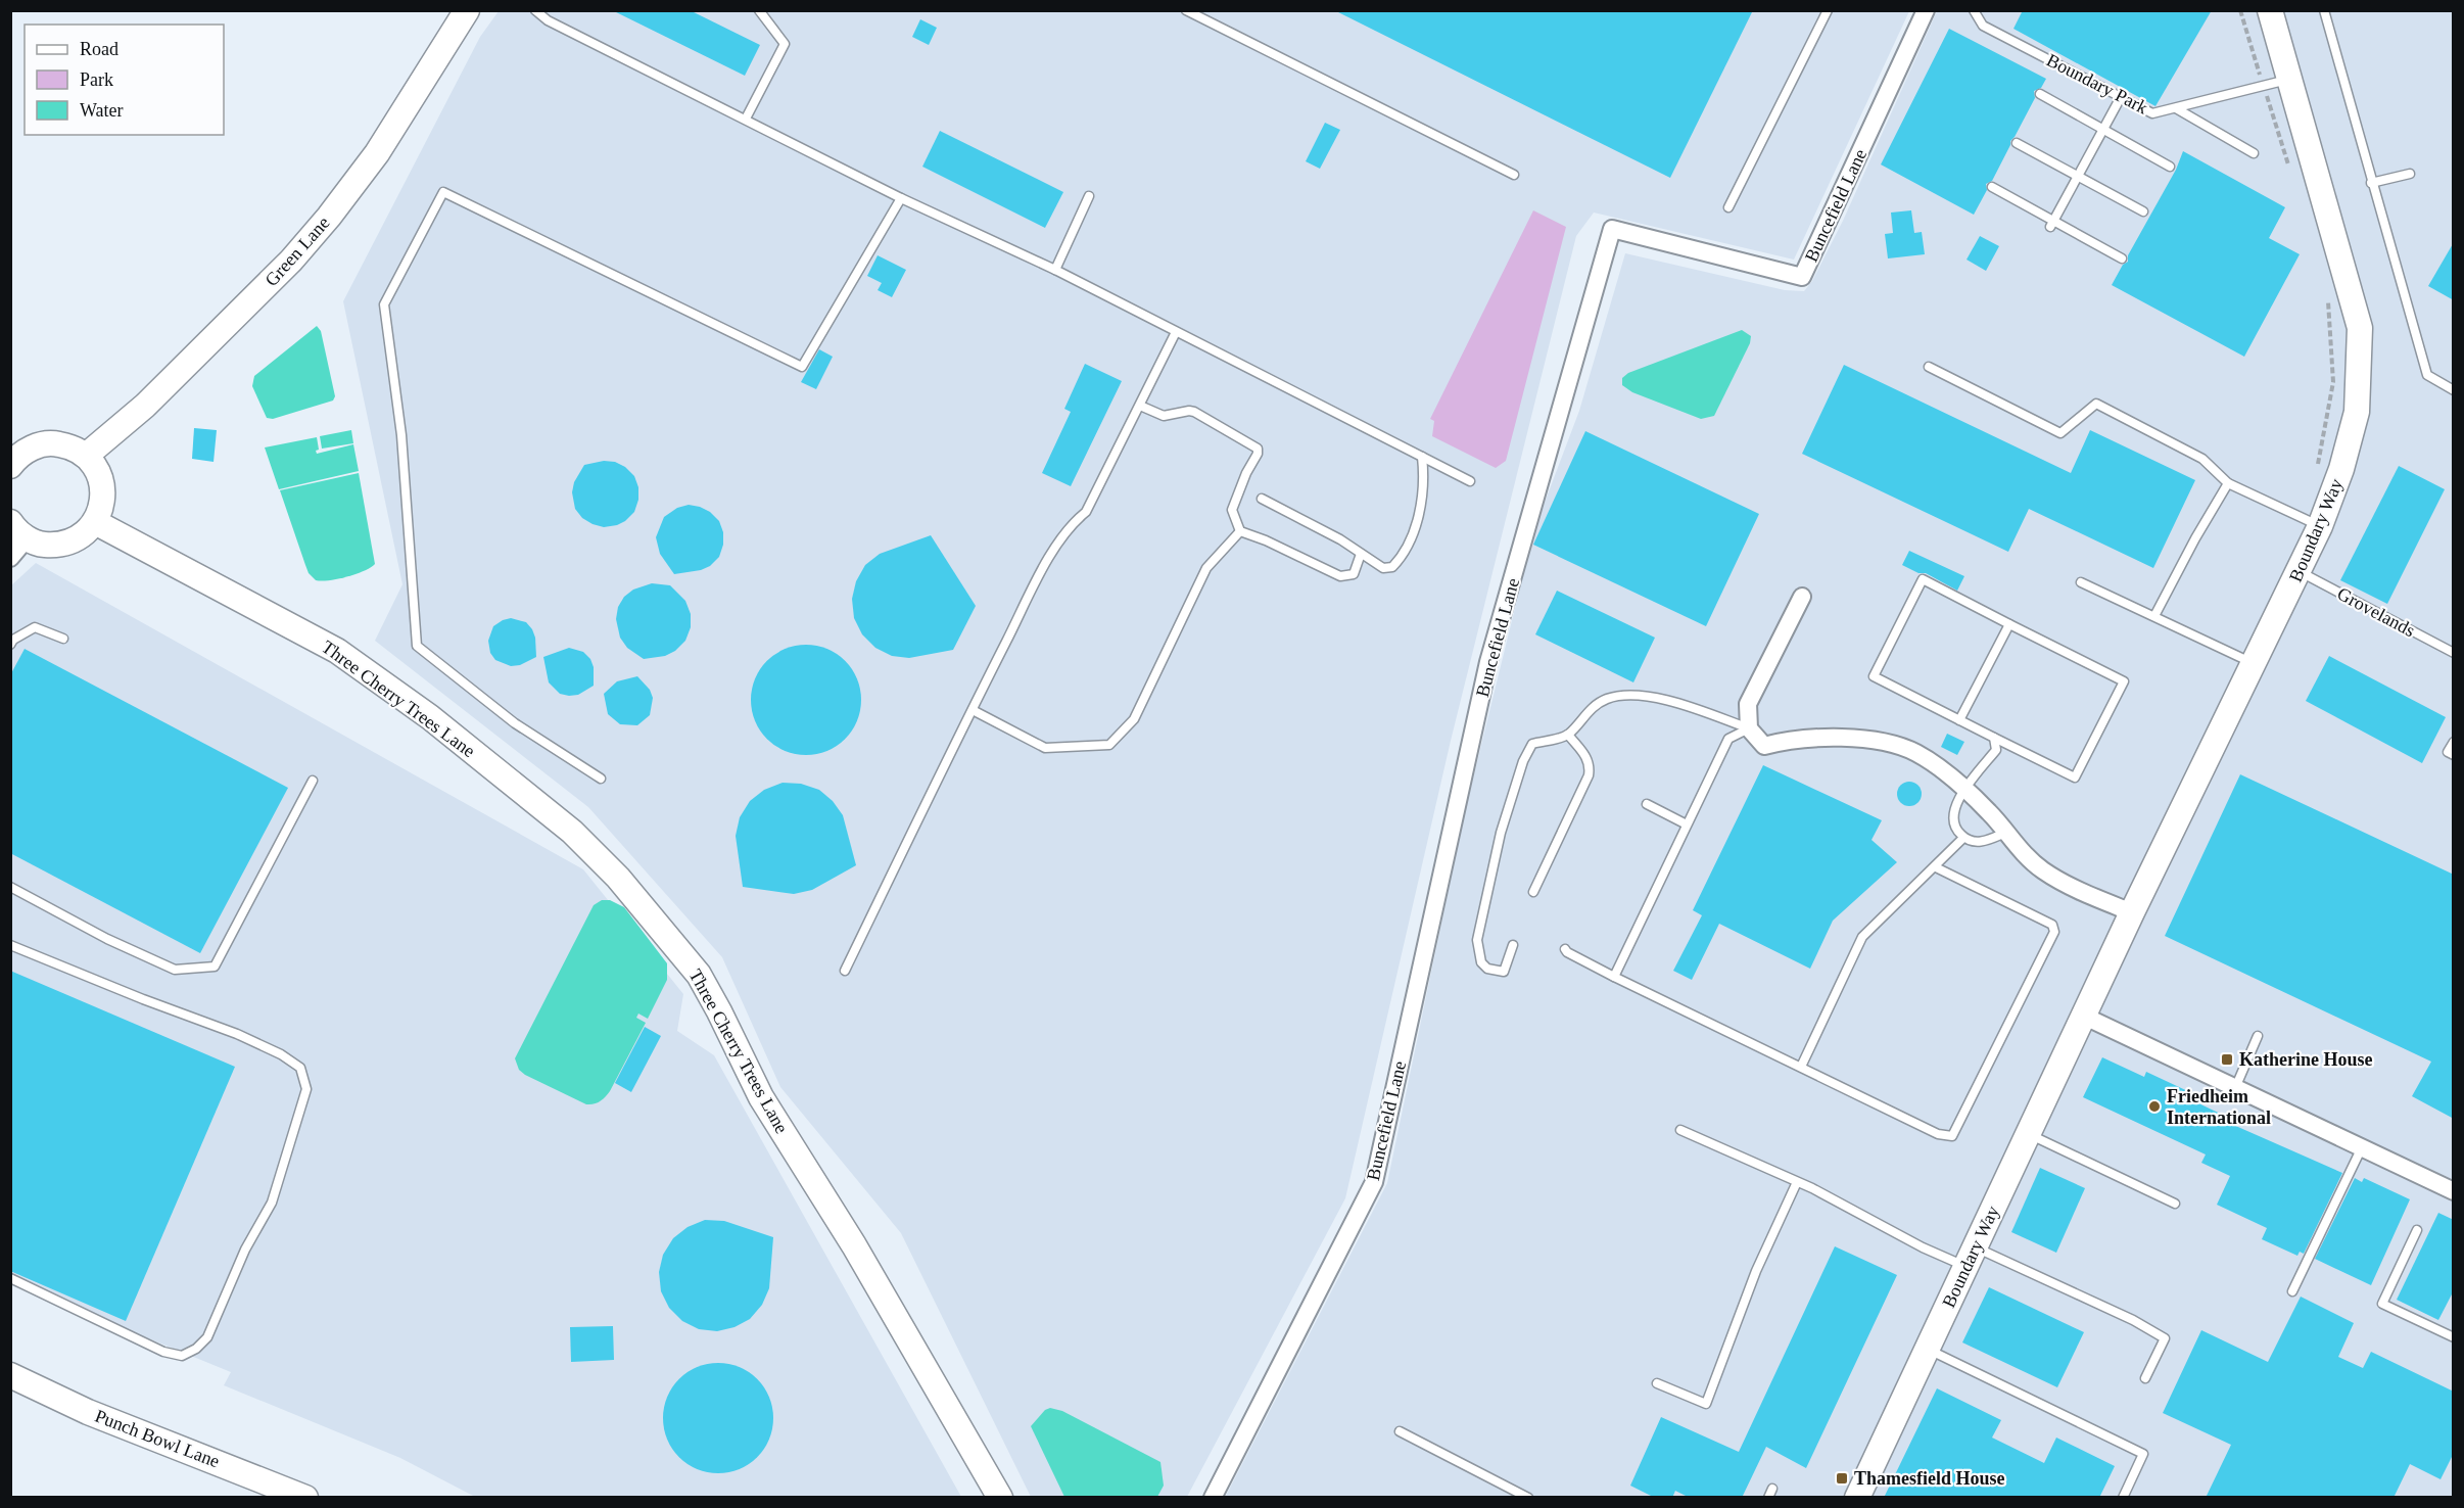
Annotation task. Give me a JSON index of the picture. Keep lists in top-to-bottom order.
{
  "streets": {
    "street": [
      "Buncefield Lane",
      "Green Lane",
      "Boundary Way",
      "Three Cherry Trees Lane",
      "Punch Bowl Lane"
    ],
    "lane": ["Boundary Park", "Grovelands"]
  },
  "crossings": [
    ["Boundary Park", "Boundary Way"],
    ["Boundary Way", "Grovelands"]
  ],
  "places": {
    "transit": ["Katherine House", "Thamesfield House"],
    "other": ["Friedheim International"]
  },
  "legend": ["Road", "Park", "Water"]
}
